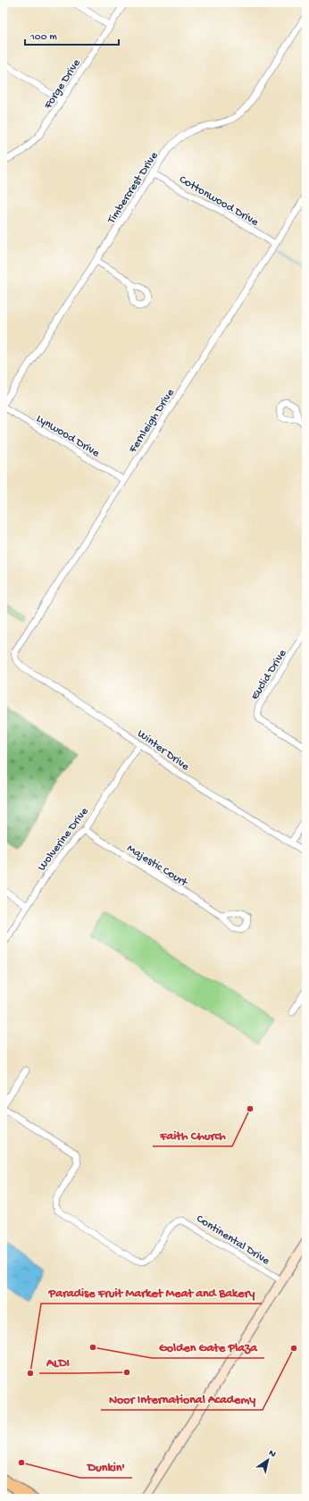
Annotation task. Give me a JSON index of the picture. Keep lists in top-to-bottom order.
{
  "streets": {
    "street": [
      "Forge Drive",
      "Timbercrest Drive",
      "Cottonwood Drive",
      "Fernleigh Drive",
      "Lynwood Drive",
      "Euclid Drive",
      "Winter Drive",
      "Wolverine Drive",
      "Majestic Court",
      "Continental Drive"
    ]
  },
  "crossings": [
    ["Timbercrest Drive", "Cottonwood Drive"],
    ["Timbercrest Drive", "Lynwood Drive"],
    ["Cottonwood Drive", "Fernleigh Drive"],
    ["Fernleigh Drive", "Lynwood Drive"],
    ["Fernleigh Drive", "Winter Drive"],
    ["Winter Drive", "Wolverine Drive"],
    ["Wolverine Drive", "Majestic Court"]
  ],
  "places": [
    "Faith Church",
    "Golden Gate Plaza",
    "Noor International Academy",
    "ALDI",
    "Paradise Fruit Market Meat and Bakery",
    "Dunkin'"
  ],
  "scale_bar": "100 m",
  "north": "top right"
}
